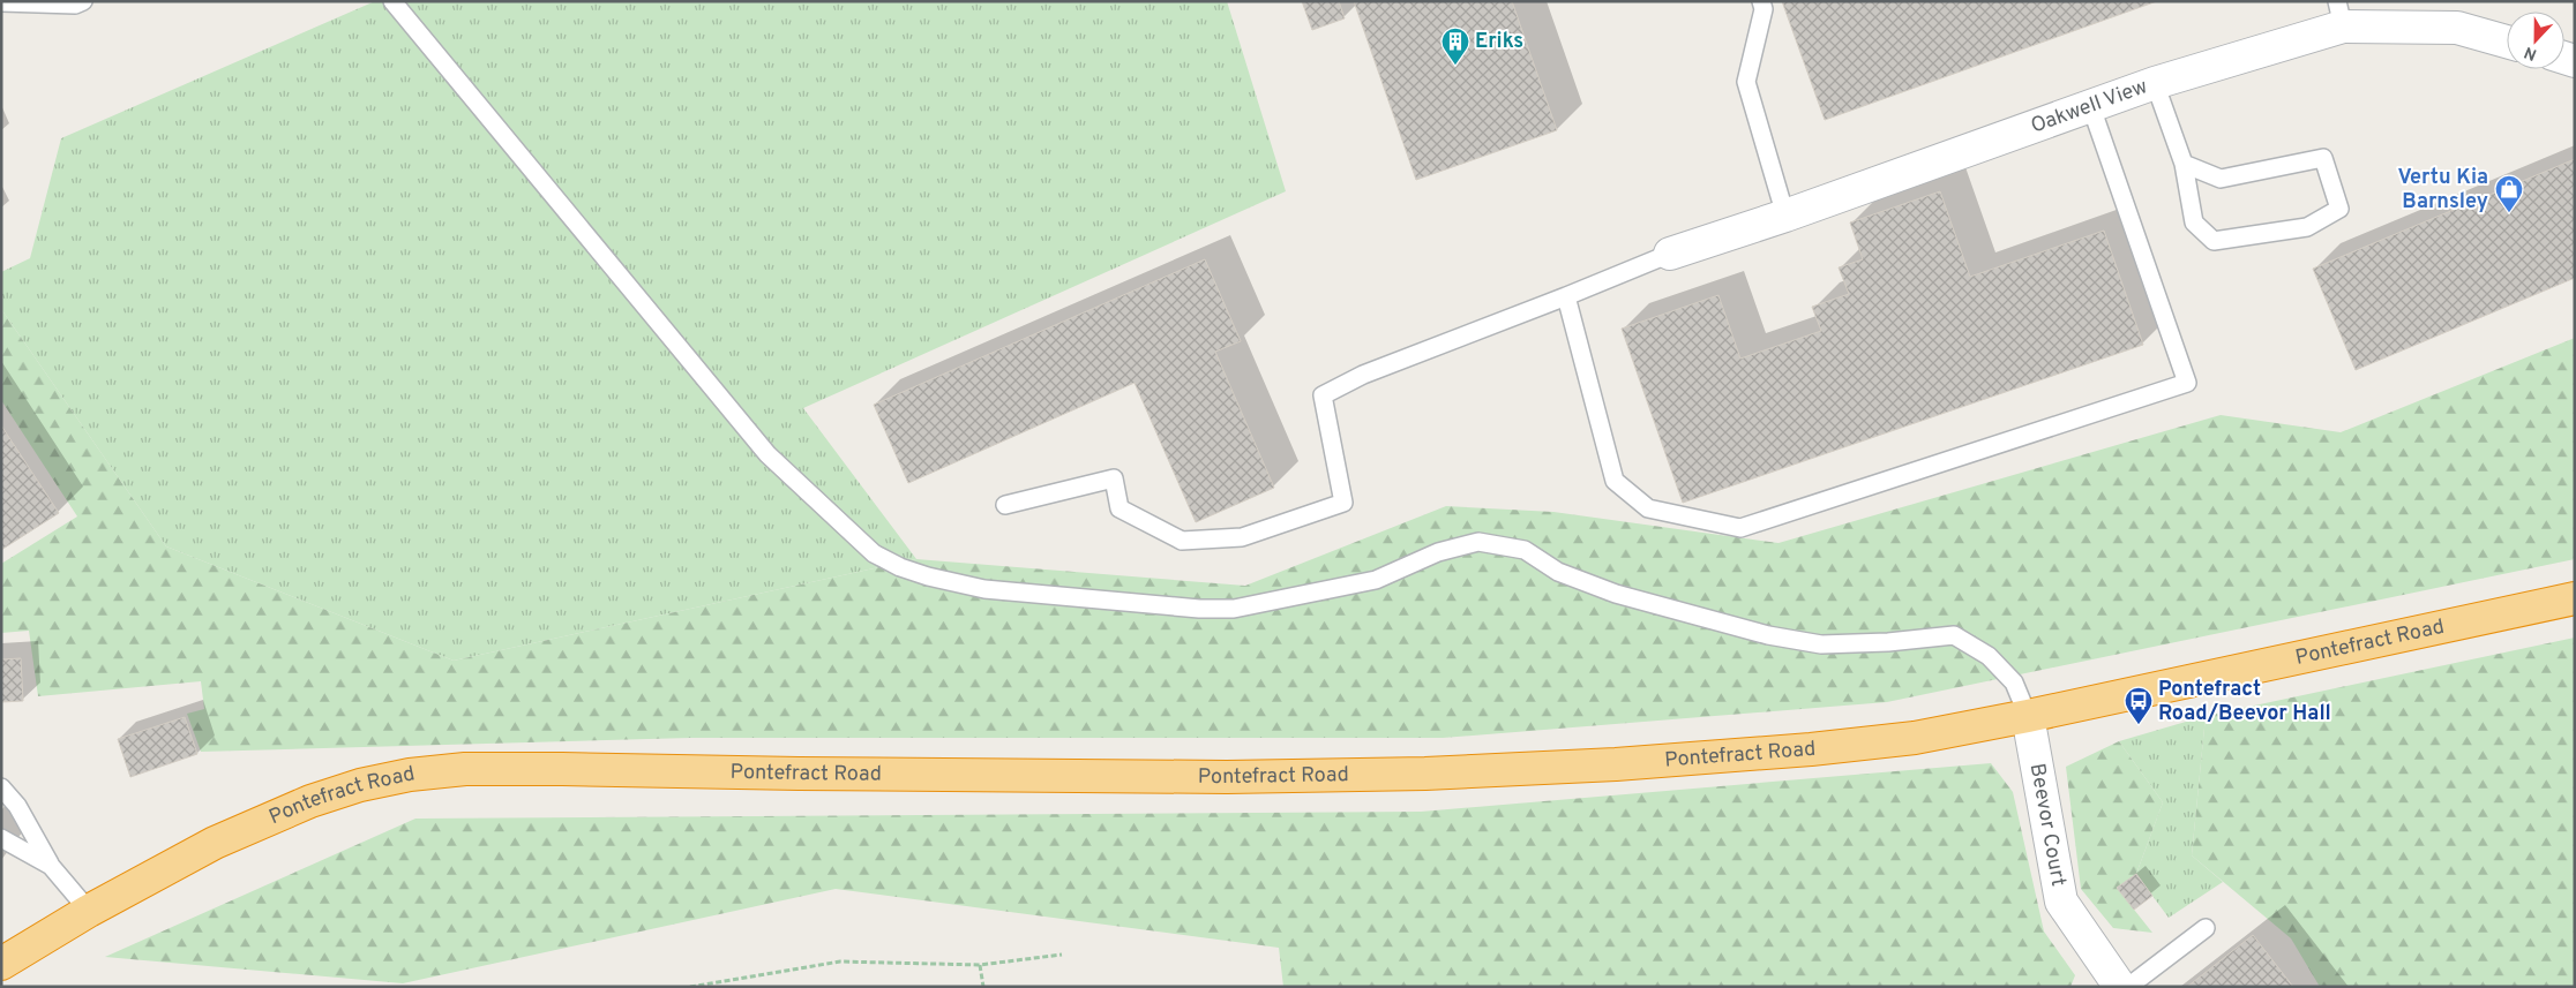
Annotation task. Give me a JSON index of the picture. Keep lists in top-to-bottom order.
{
  "streets": {
    "highway": ["Pontefract Road"],
    "street": ["Oakwell View", "Beevor Court"]
  },
  "crossings": [
    ["Pontefract Road", "Beevor Court"]
  ],
  "places": {
    "building": ["Eriks"],
    "shop": ["Vertu Kia Barnsley"],
    "bus stop": ["Pontefract Road/Beevor Hall"]
  },
  "north": "bottom"
}
